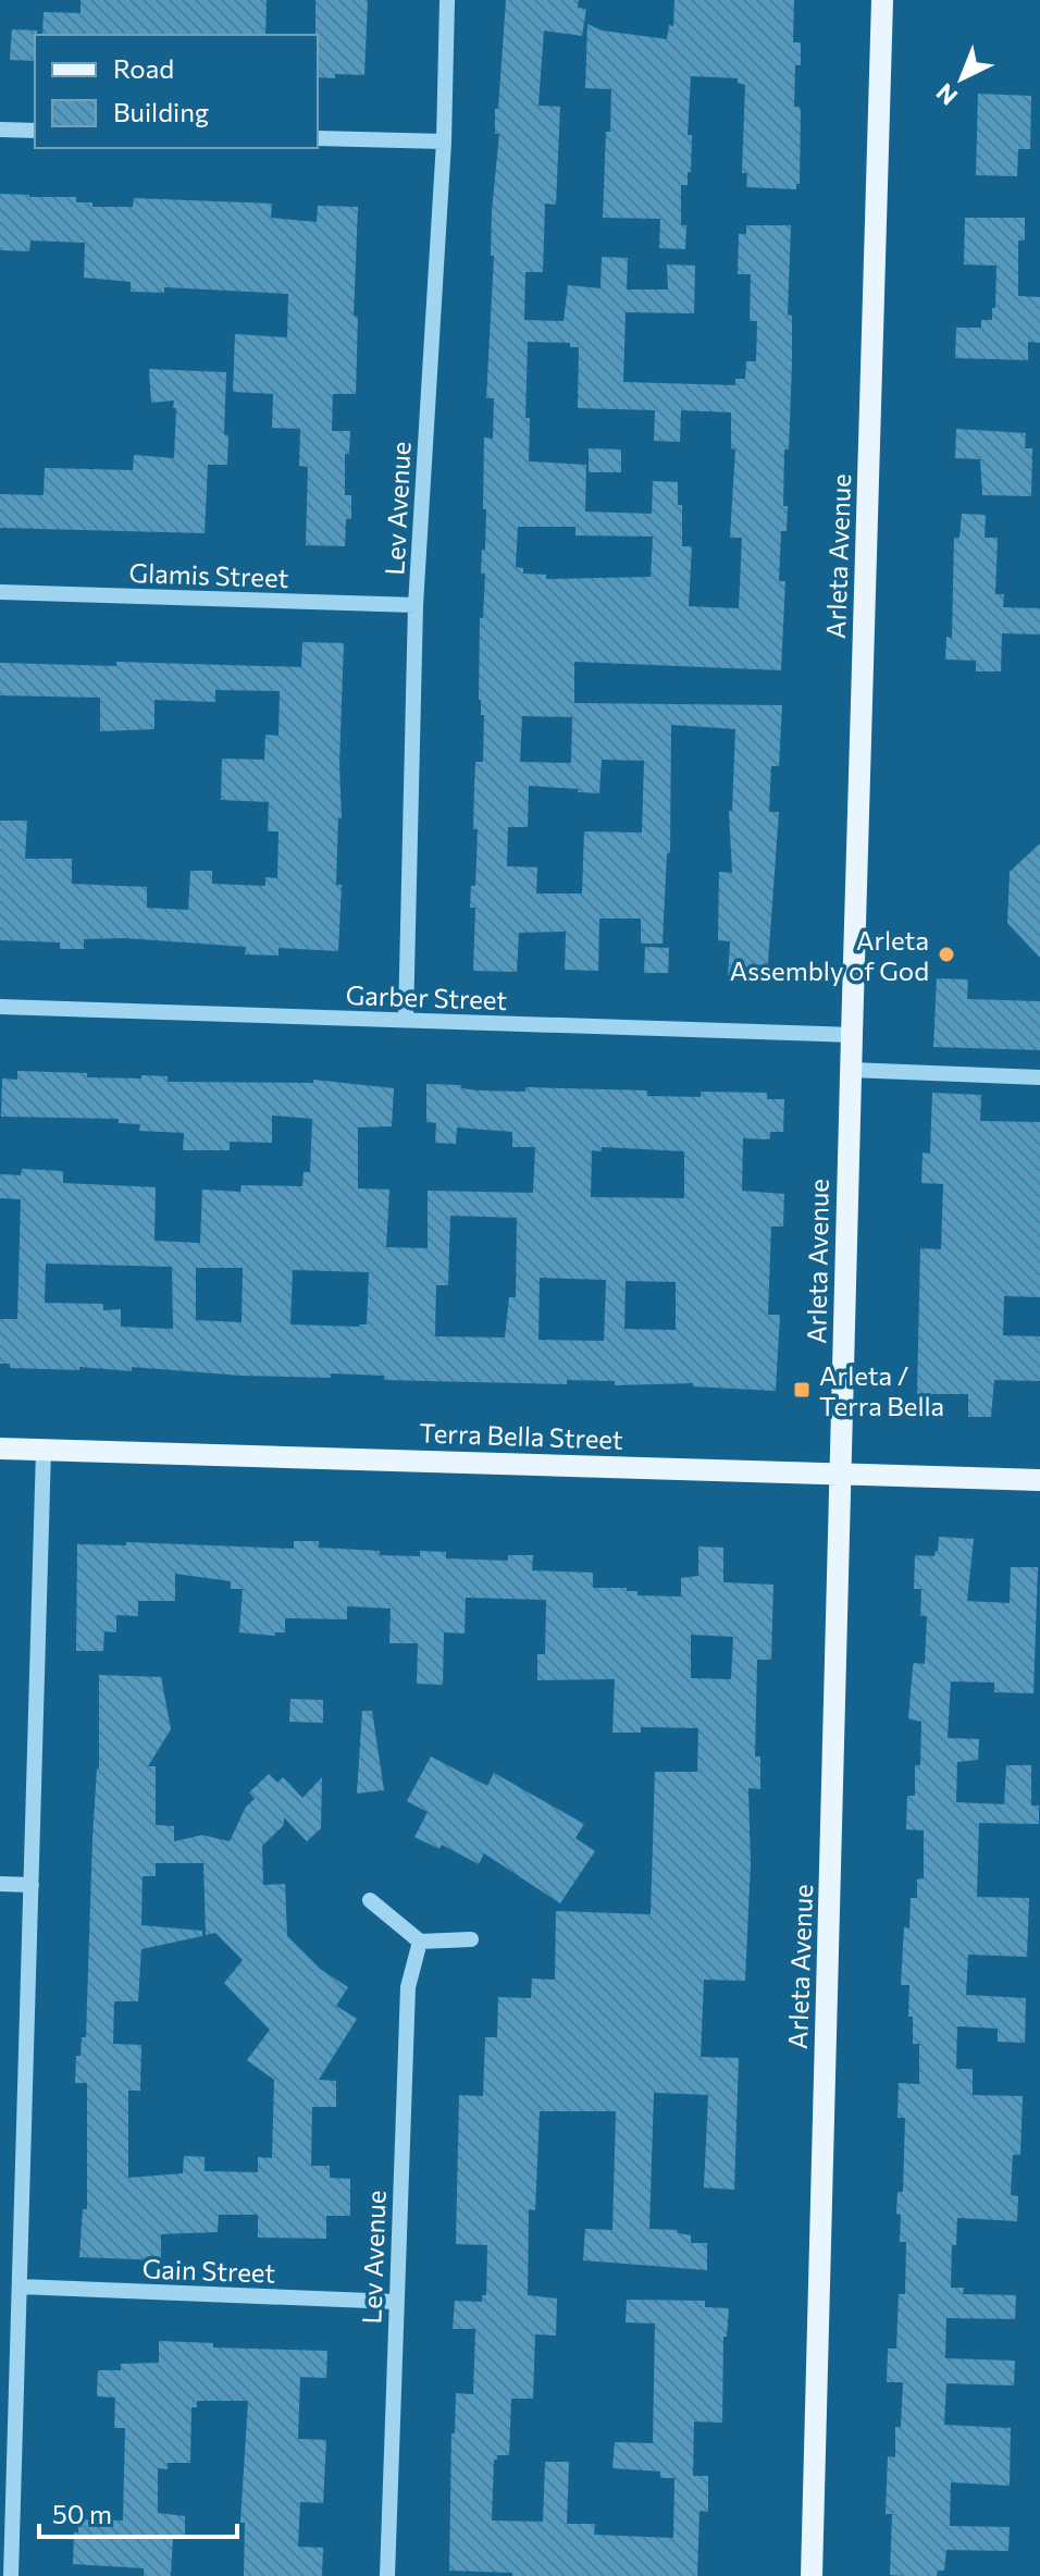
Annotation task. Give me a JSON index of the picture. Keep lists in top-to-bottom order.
{
  "streets": {
    "main road": ["Arleta Avenue", "Terra Bella Street"],
    "street": [
      "Lev Avenue",
      "Glamis Street",
      "Garber Street",
      "Gain Street"
    ]
  },
  "crossings": [
    ["Lev Avenue", "Glamis Street"],
    ["Lev Avenue", "Garber Street"],
    ["Lev Avenue", "Gain Street"],
    ["Arleta Avenue", "Garber Street"],
    ["Arleta Avenue", "Terra Bella Street"]
  ],
  "places": {
    "other": ["Arleta Assembly of God"],
    "transit": ["Arleta / Terra Bella"]
  },
  "legend": ["Road", "Building"],
  "scale_bar": "50 m",
  "north": "bottom left"
}
